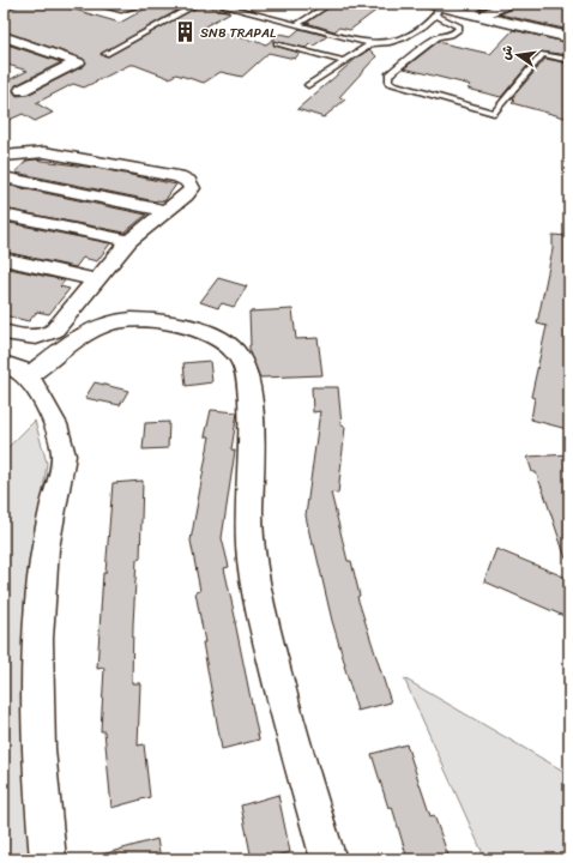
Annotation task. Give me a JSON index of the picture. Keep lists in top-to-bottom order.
{
  "places": {
    "building": ["SNB TRAPAL"]
  },
  "north": "left"
}
